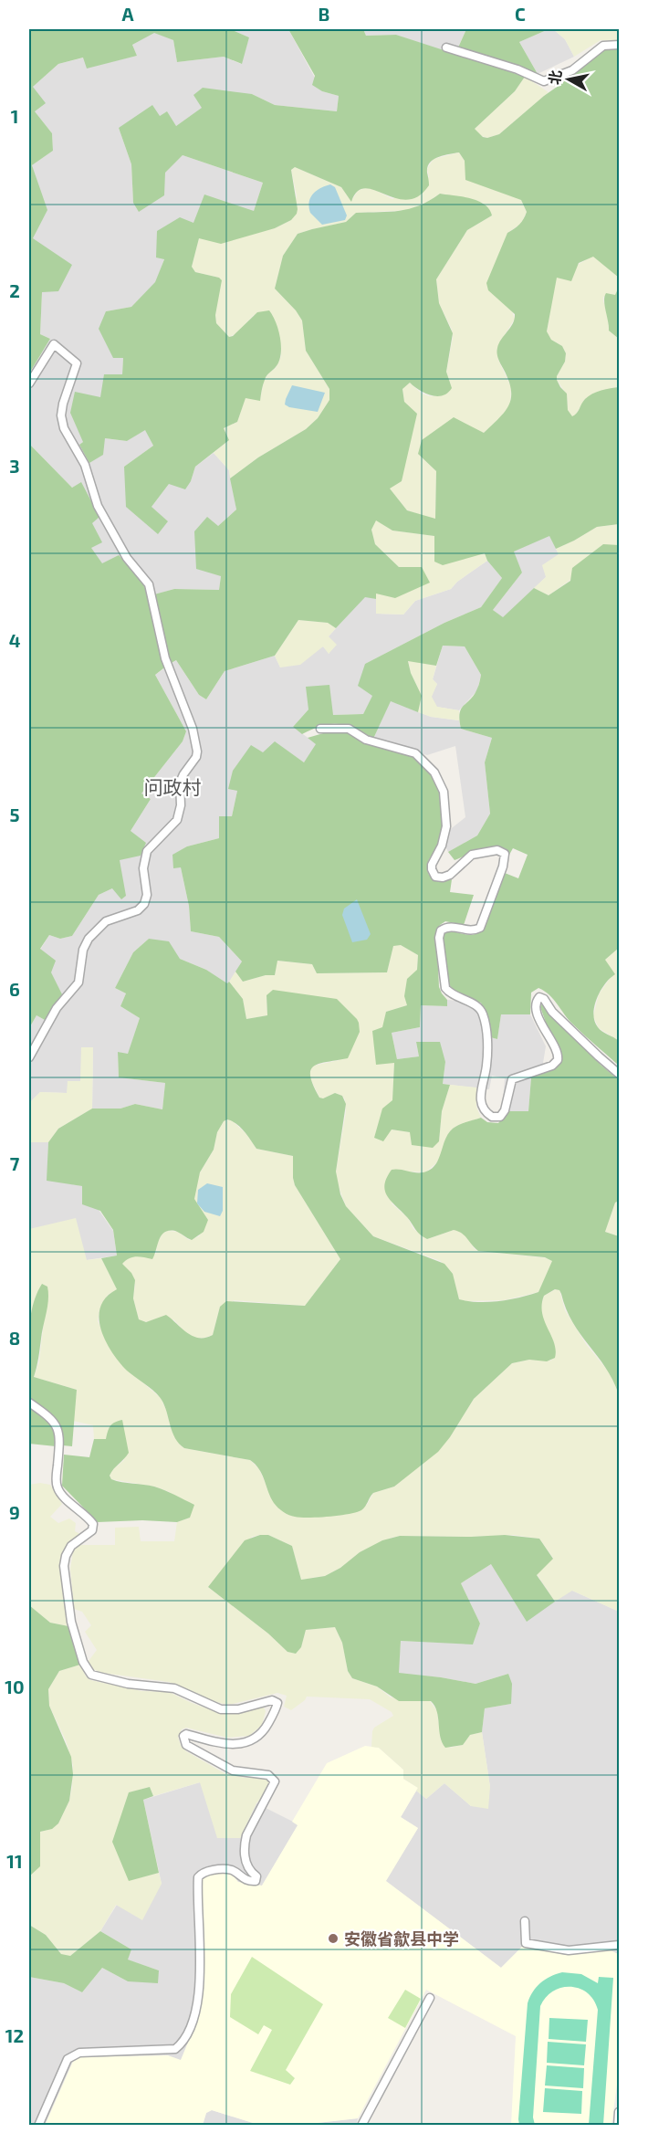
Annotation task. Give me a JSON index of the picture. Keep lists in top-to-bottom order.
{
  "districts": ["问政村"],
  "places": ["安徽省歙县中学"],
  "north": "left",
  "grid": {
    "columns": ["A", "B", "C"],
    "rows": [
      "1",
      "2",
      "3",
      "4",
      "5",
      "6",
      "7",
      "8",
      "9",
      "10",
      "11",
      "12"
    ]
  }
}
